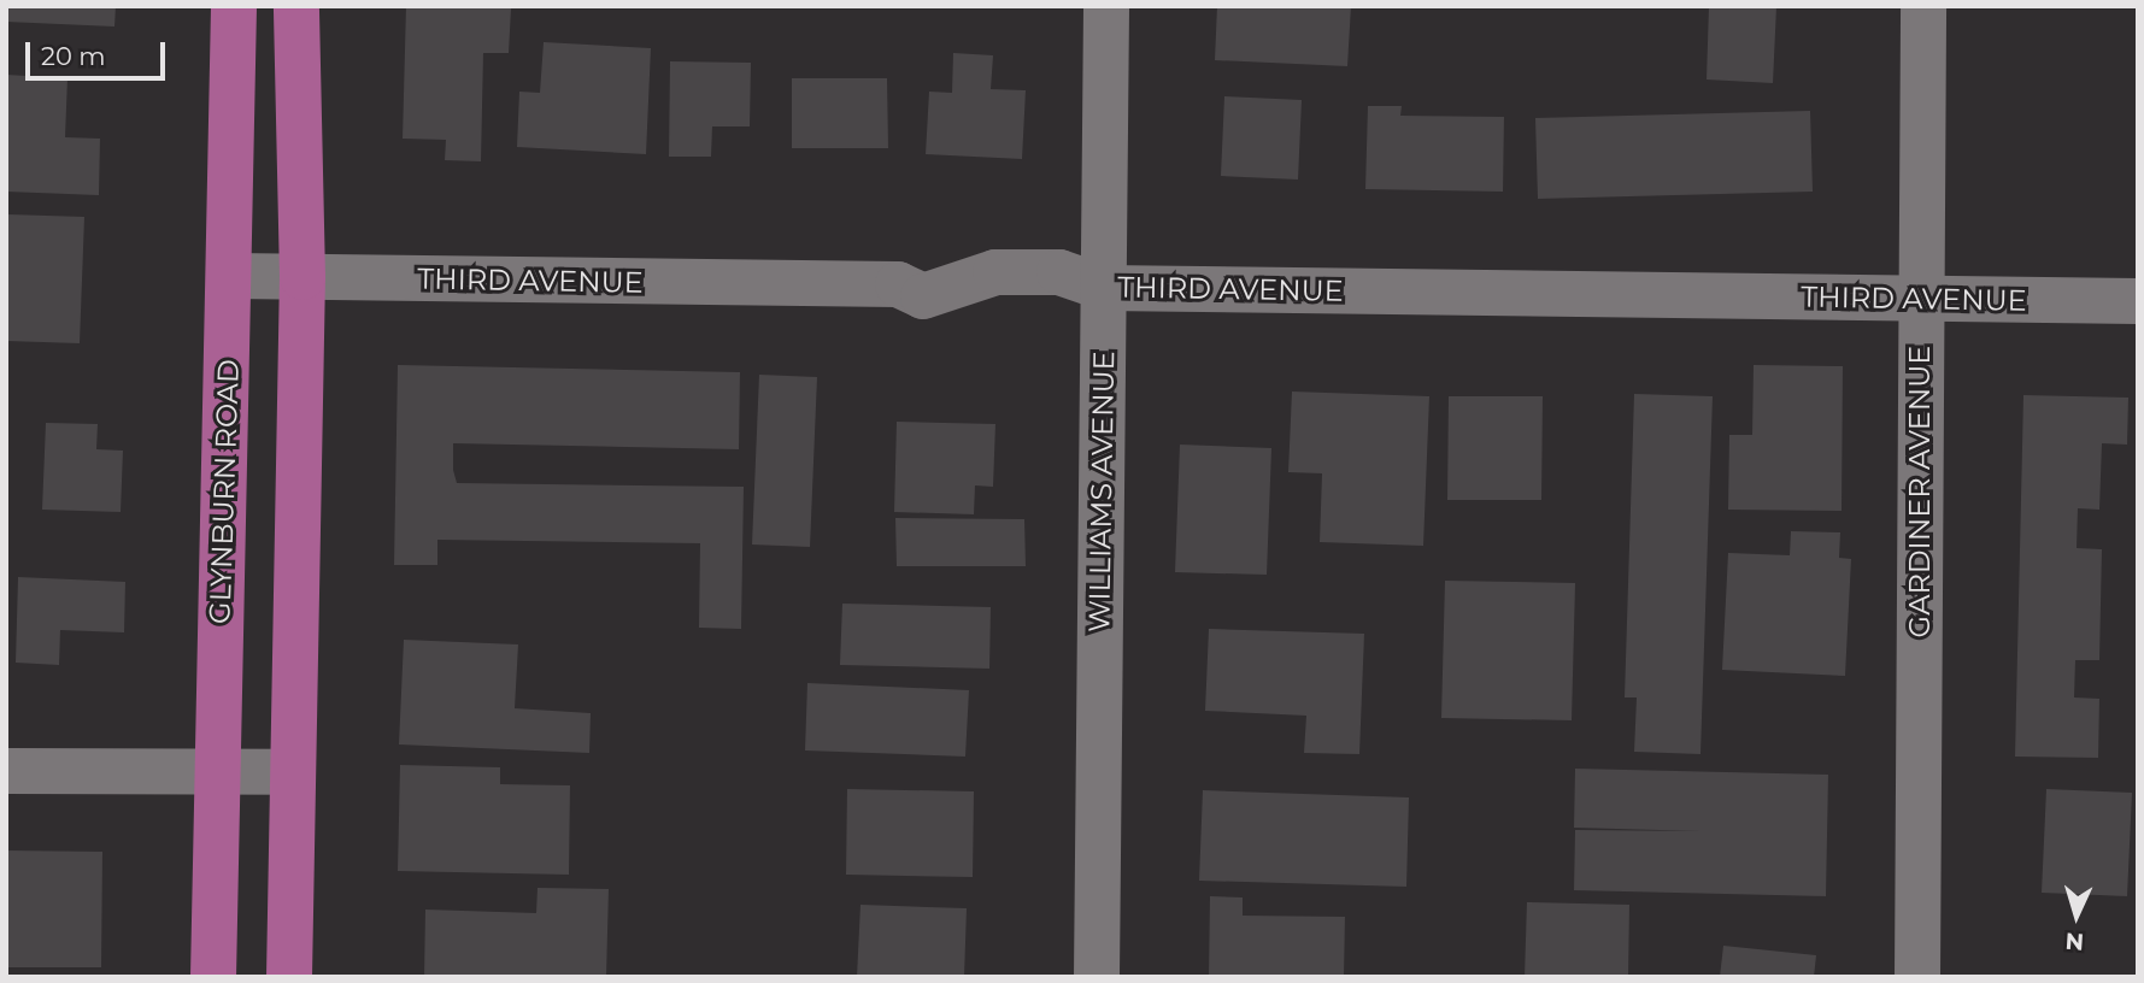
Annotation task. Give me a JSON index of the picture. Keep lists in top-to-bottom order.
{
  "streets": {
    "main road": ["GLYNBURN ROAD"],
    "street": ["THIRD AVENUE", "WILLIAMS AVENUE", "GARDINER AVENUE"]
  },
  "crossings": [
    ["THIRD AVENUE", "GLYNBURN ROAD"],
    ["THIRD AVENUE", "WILLIAMS AVENUE"],
    ["THIRD AVENUE", "GARDINER AVENUE"]
  ],
  "scale_bar": "20 m",
  "north": "bottom"
}
